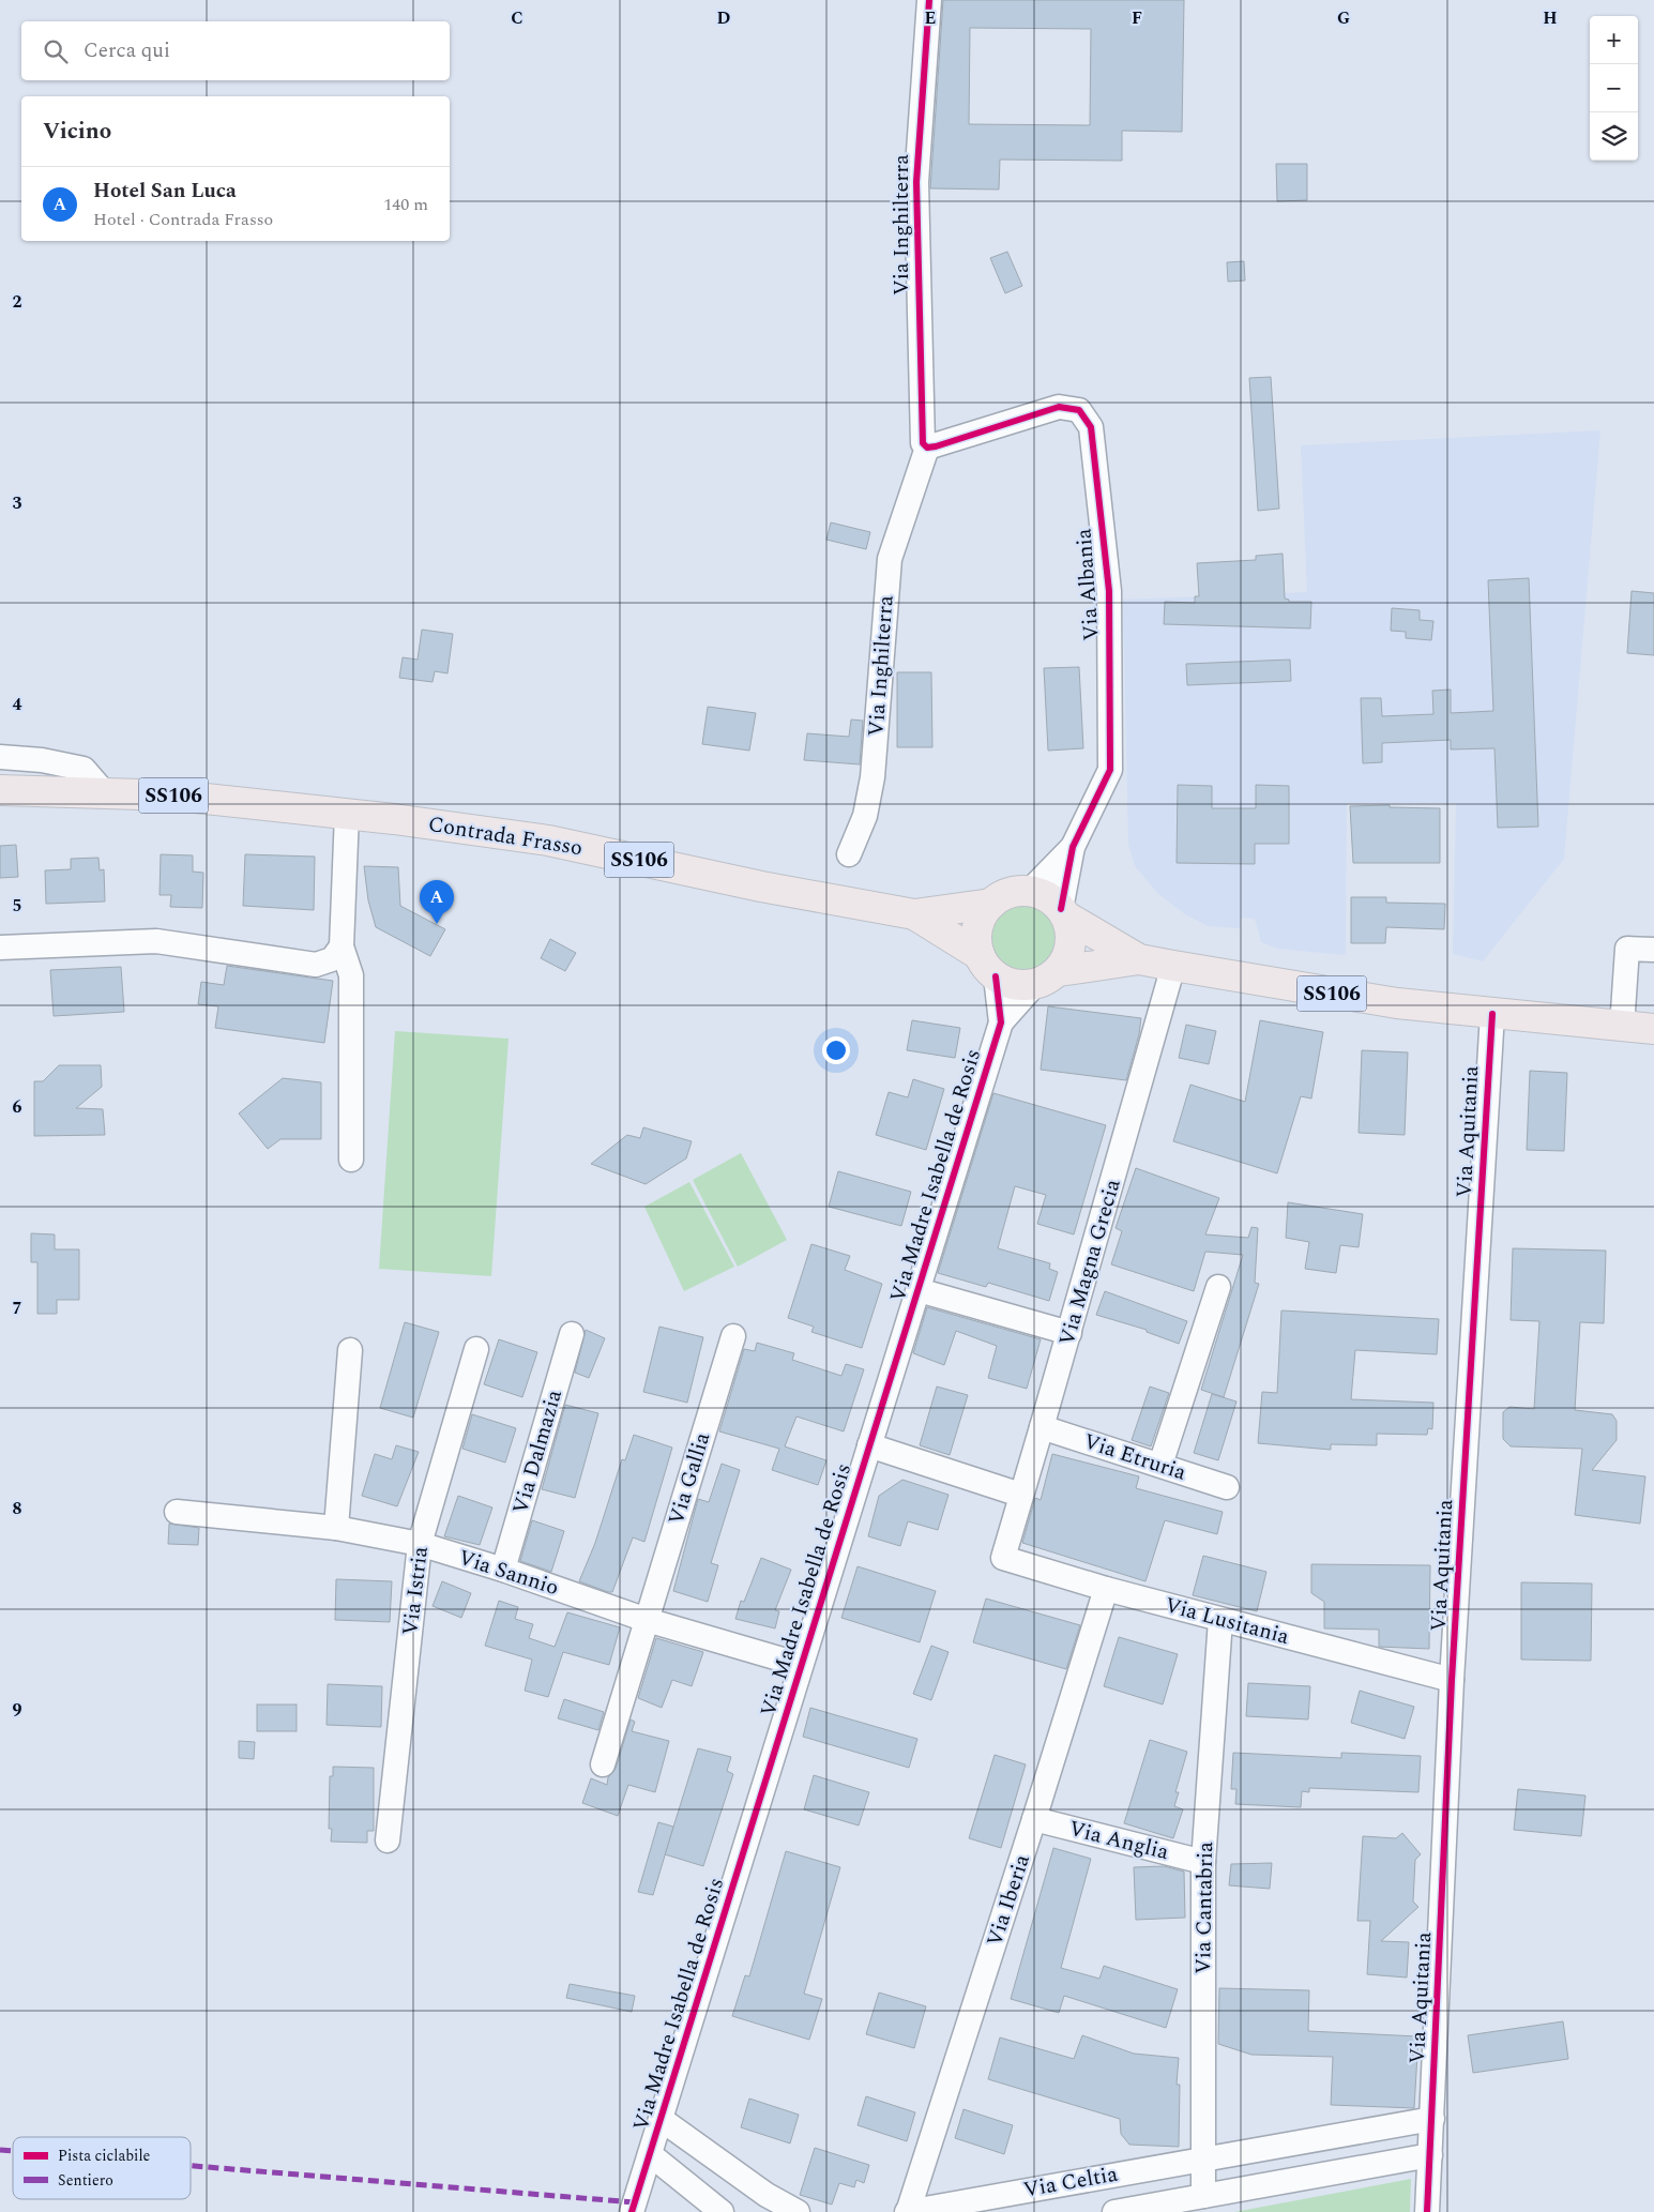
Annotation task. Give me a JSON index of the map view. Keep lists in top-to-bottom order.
{
  "streets": {
    "main road": ["SS106", "Contrada Frasso"],
    "street": [
      "Via Inghilterra",
      "Via Albania",
      "Via Aquitania",
      "Via Madre Isabella de Rosis",
      "Via Magna Grecia",
      "Via Dalmazia",
      "Via Etruria",
      "Via Gallia",
      "Via Sannio",
      "Via Istria",
      "Via Lusitania",
      "Via Anglia",
      "Via Iberia",
      "Via Cantabria",
      "Via Celtia"
    ]
  },
  "crossings": [
    ["Via Inghilterra", "Via Albania"],
    ["Via Albania", "SS106"],
    ["Via Albania", "Contrada Frasso"],
    ["Via Albania", "Via Madre Isabella de Rosis"],
    ["SS106", "Contrada Frasso"],
    ["SS106", "Via Aquitania"],
    ["SS106", "Via Madre Isabella de Rosis"],
    ["SS106", "Via Magna Grecia"],
    ["Contrada Frasso", "Via Madre Isabella de Rosis"],
    ["Via Aquitania", "Via Lusitania"],
    ["Via Madre Isabella de Rosis", "Via Magna Grecia"],
    ["Via Madre Isabella de Rosis", "Via Sannio"],
    ["Via Magna Grecia", "Via Etruria"],
    ["Via Magna Grecia", "Via Lusitania"],
    ["Via Dalmazia", "Via Sannio"],
    ["Via Gallia", "Via Sannio"],
    ["Via Sannio", "Via Istria"],
    ["Via Lusitania", "Via Iberia"],
    ["Via Lusitania", "Via Cantabria"],
    ["Via Anglia", "Via Iberia"],
    ["Via Anglia", "Via Cantabria"],
    ["Via Iberia", "Via Celtia"],
    ["Via Cantabria", "Via Celtia"]
  ],
  "legend": ["Pista ciclabile", "Sentiero"],
  "page": {
    "map_buttons": ["+", "−"],
    "search": "Cerca qui",
    "heading": "Vicino",
    "list": [
      {
        "mark": "A",
        "name": "Hotel San Luca",
        "note": "Hotel · Contrada Frasso",
        "value": "140 m"
      }
    ],
    "pins": "A"
  },
  "grid": {
    "columns": [
      "C",
      "D",
      "E",
      "F",
      "G",
      "H"
    ],
    "rows": [
      "2",
      "3",
      "4",
      "5",
      "6",
      "7",
      "8",
      "9"
    ]
  }
}
